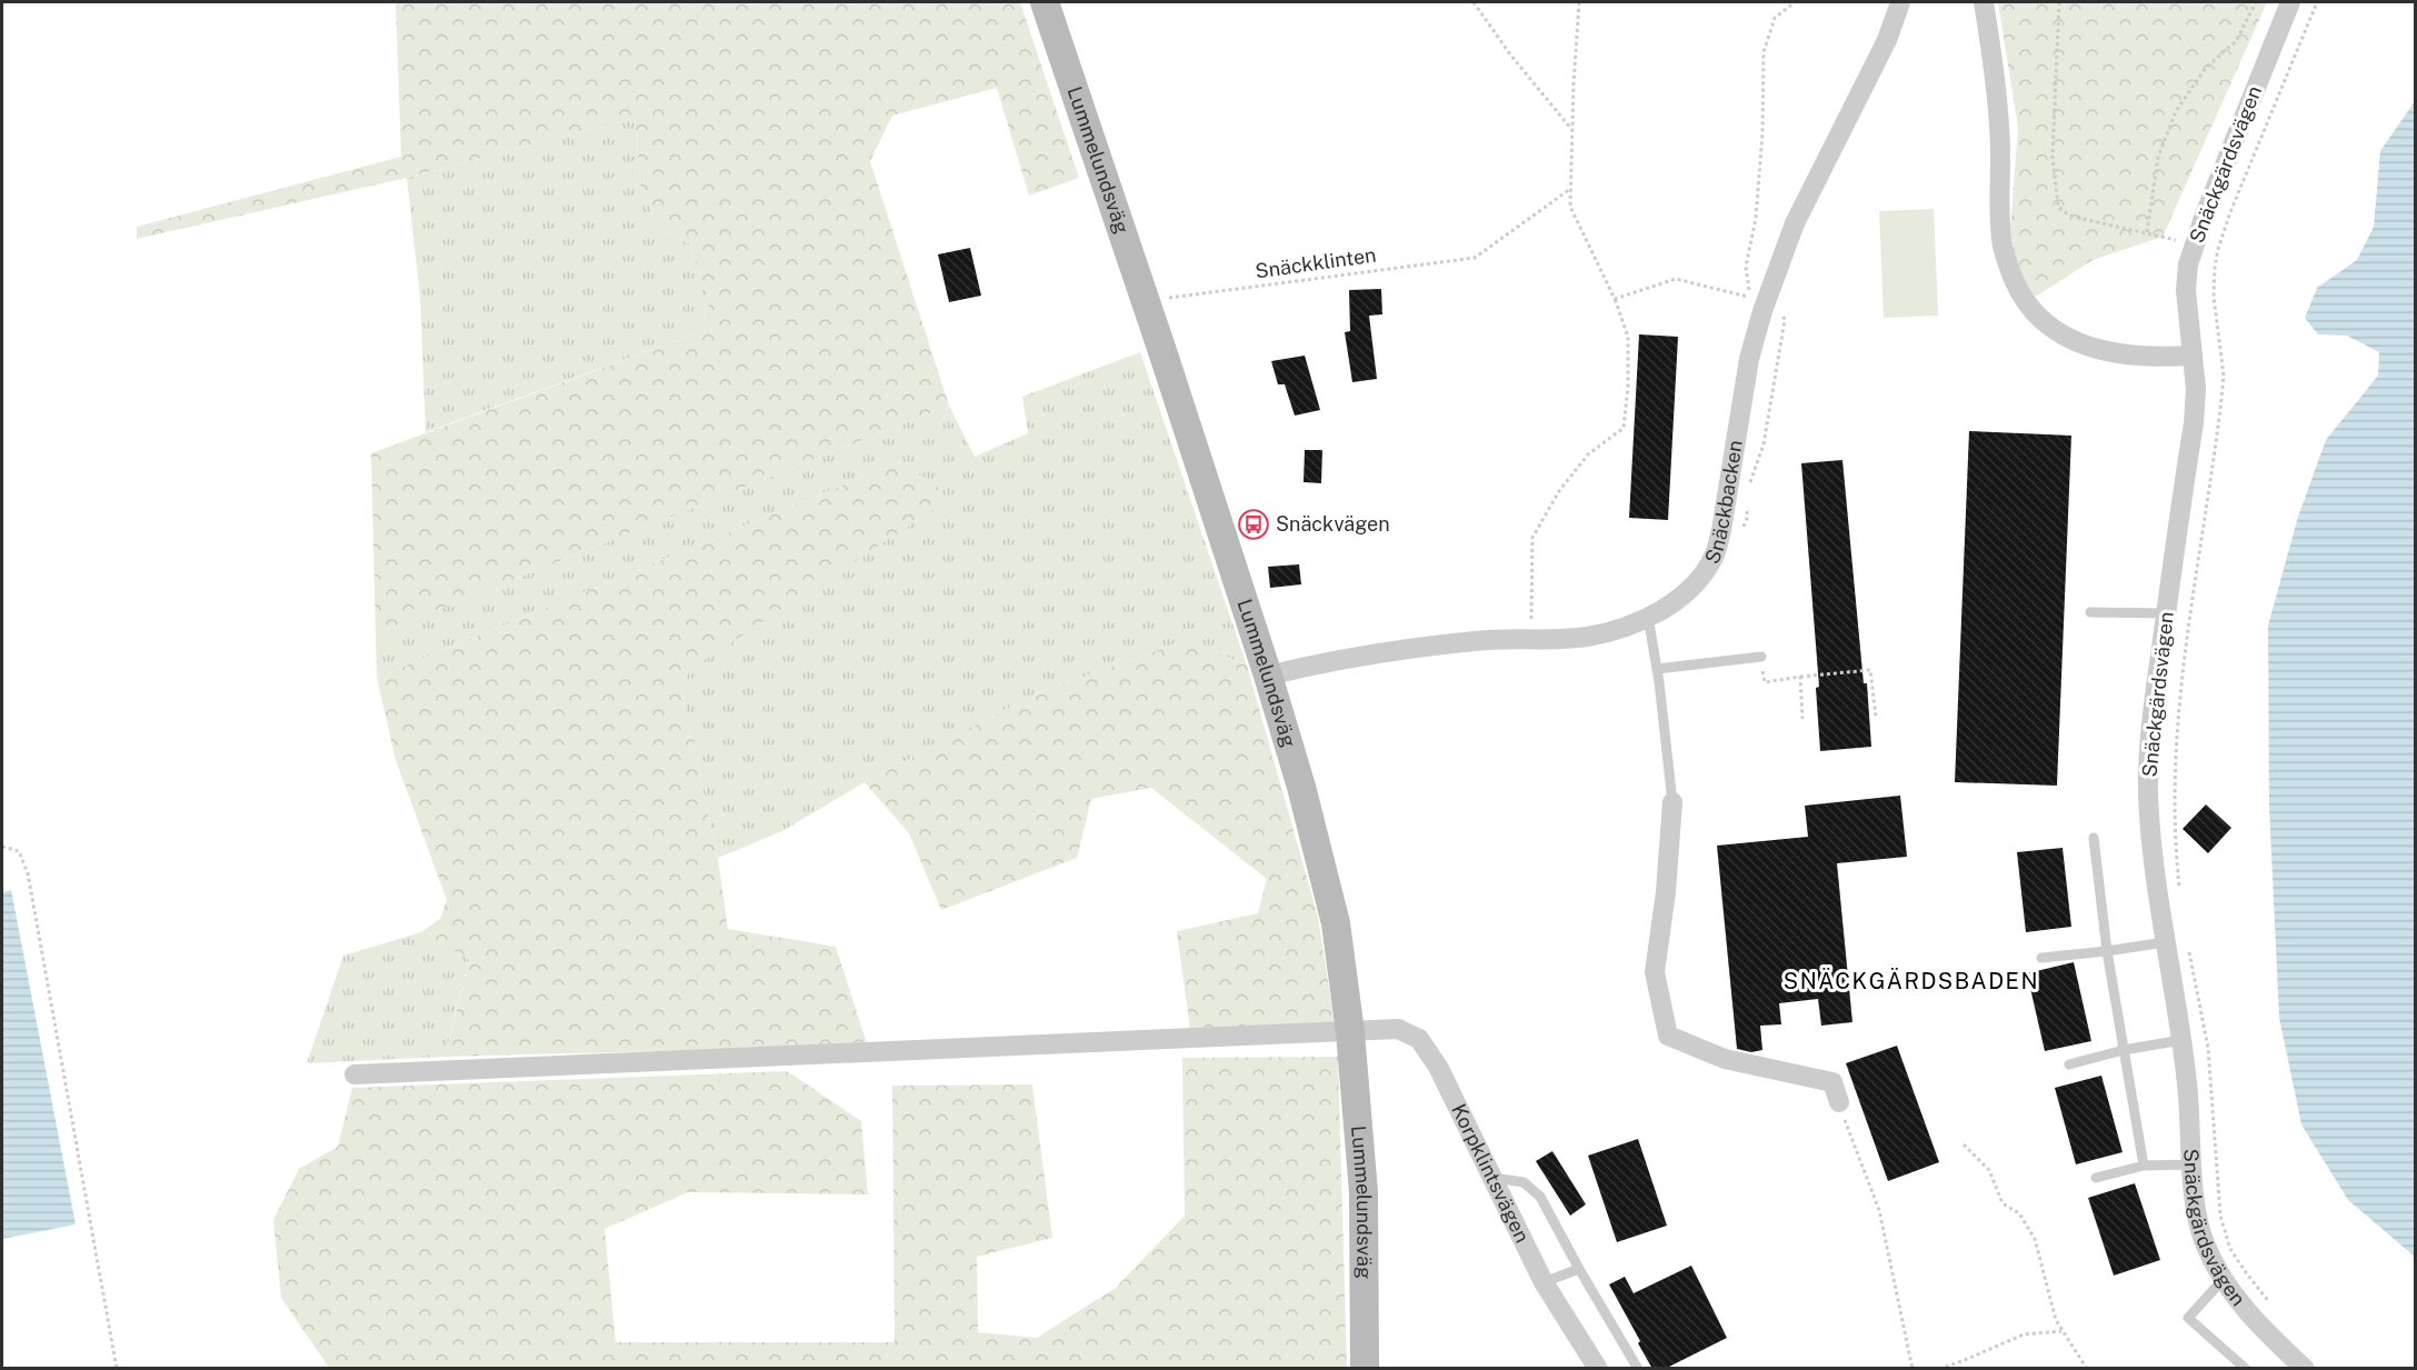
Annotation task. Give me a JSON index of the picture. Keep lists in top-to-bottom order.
{
  "streets": {
    "main road": ["Lummelundsväg"],
    "street": ["Snäckgärdsvägen", "Snäckbacken", "Korpklintsvägen"],
    "path": ["Snäckklinten"]
  },
  "crossings": [
    ["Lummelundsväg", "Snäckbacken"],
    ["Lummelundsväg", "Korpklintsvägen"]
  ],
  "districts": ["SNÄCKGÄRDSBADEN"],
  "places": {
    "bus stop": ["Snäckvägen"]
  }
}
